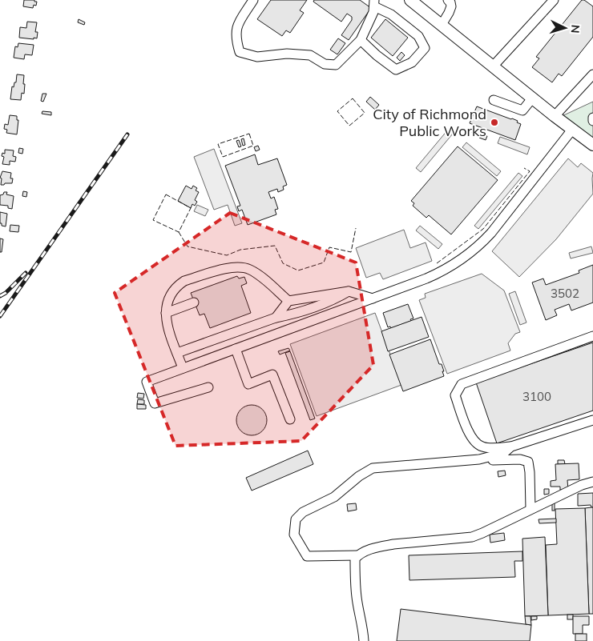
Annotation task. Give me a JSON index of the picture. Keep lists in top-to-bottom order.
{
  "places": ["City of Richmond Public Works"],
  "house_numbers": ["3502", "3100"],
  "north": "right"
}
